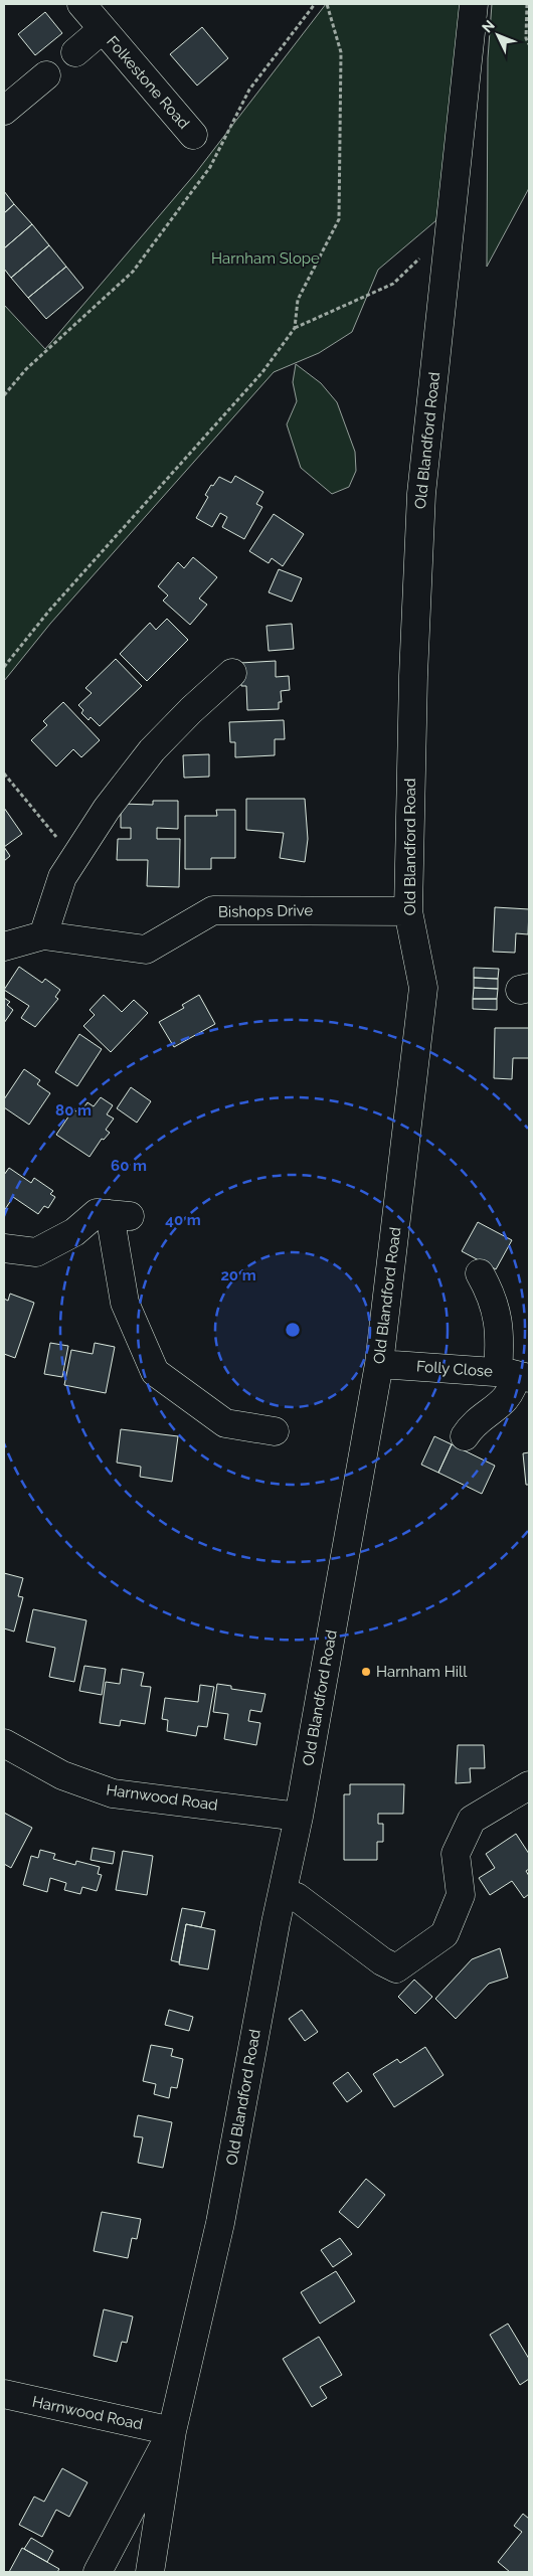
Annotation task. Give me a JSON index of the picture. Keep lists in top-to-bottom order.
{
  "streets": {
    "street": [
      "Folkestone Road",
      "Old Blandford Road",
      "Bishops Drive",
      "Folly Close",
      "Harnwood Road"
    ]
  },
  "crossings": [
    ["Old Blandford Road", "Bishops Drive"],
    ["Old Blandford Road", "Folly Close"],
    ["Old Blandford Road", "Harnwood Road"]
  ],
  "parks": ["Harnham Slope"],
  "places": ["Harnham Hill"],
  "north": "top left",
  "rings": [
    "80 m",
    "60 m",
    "40 m",
    "20 m"
  ]
}
